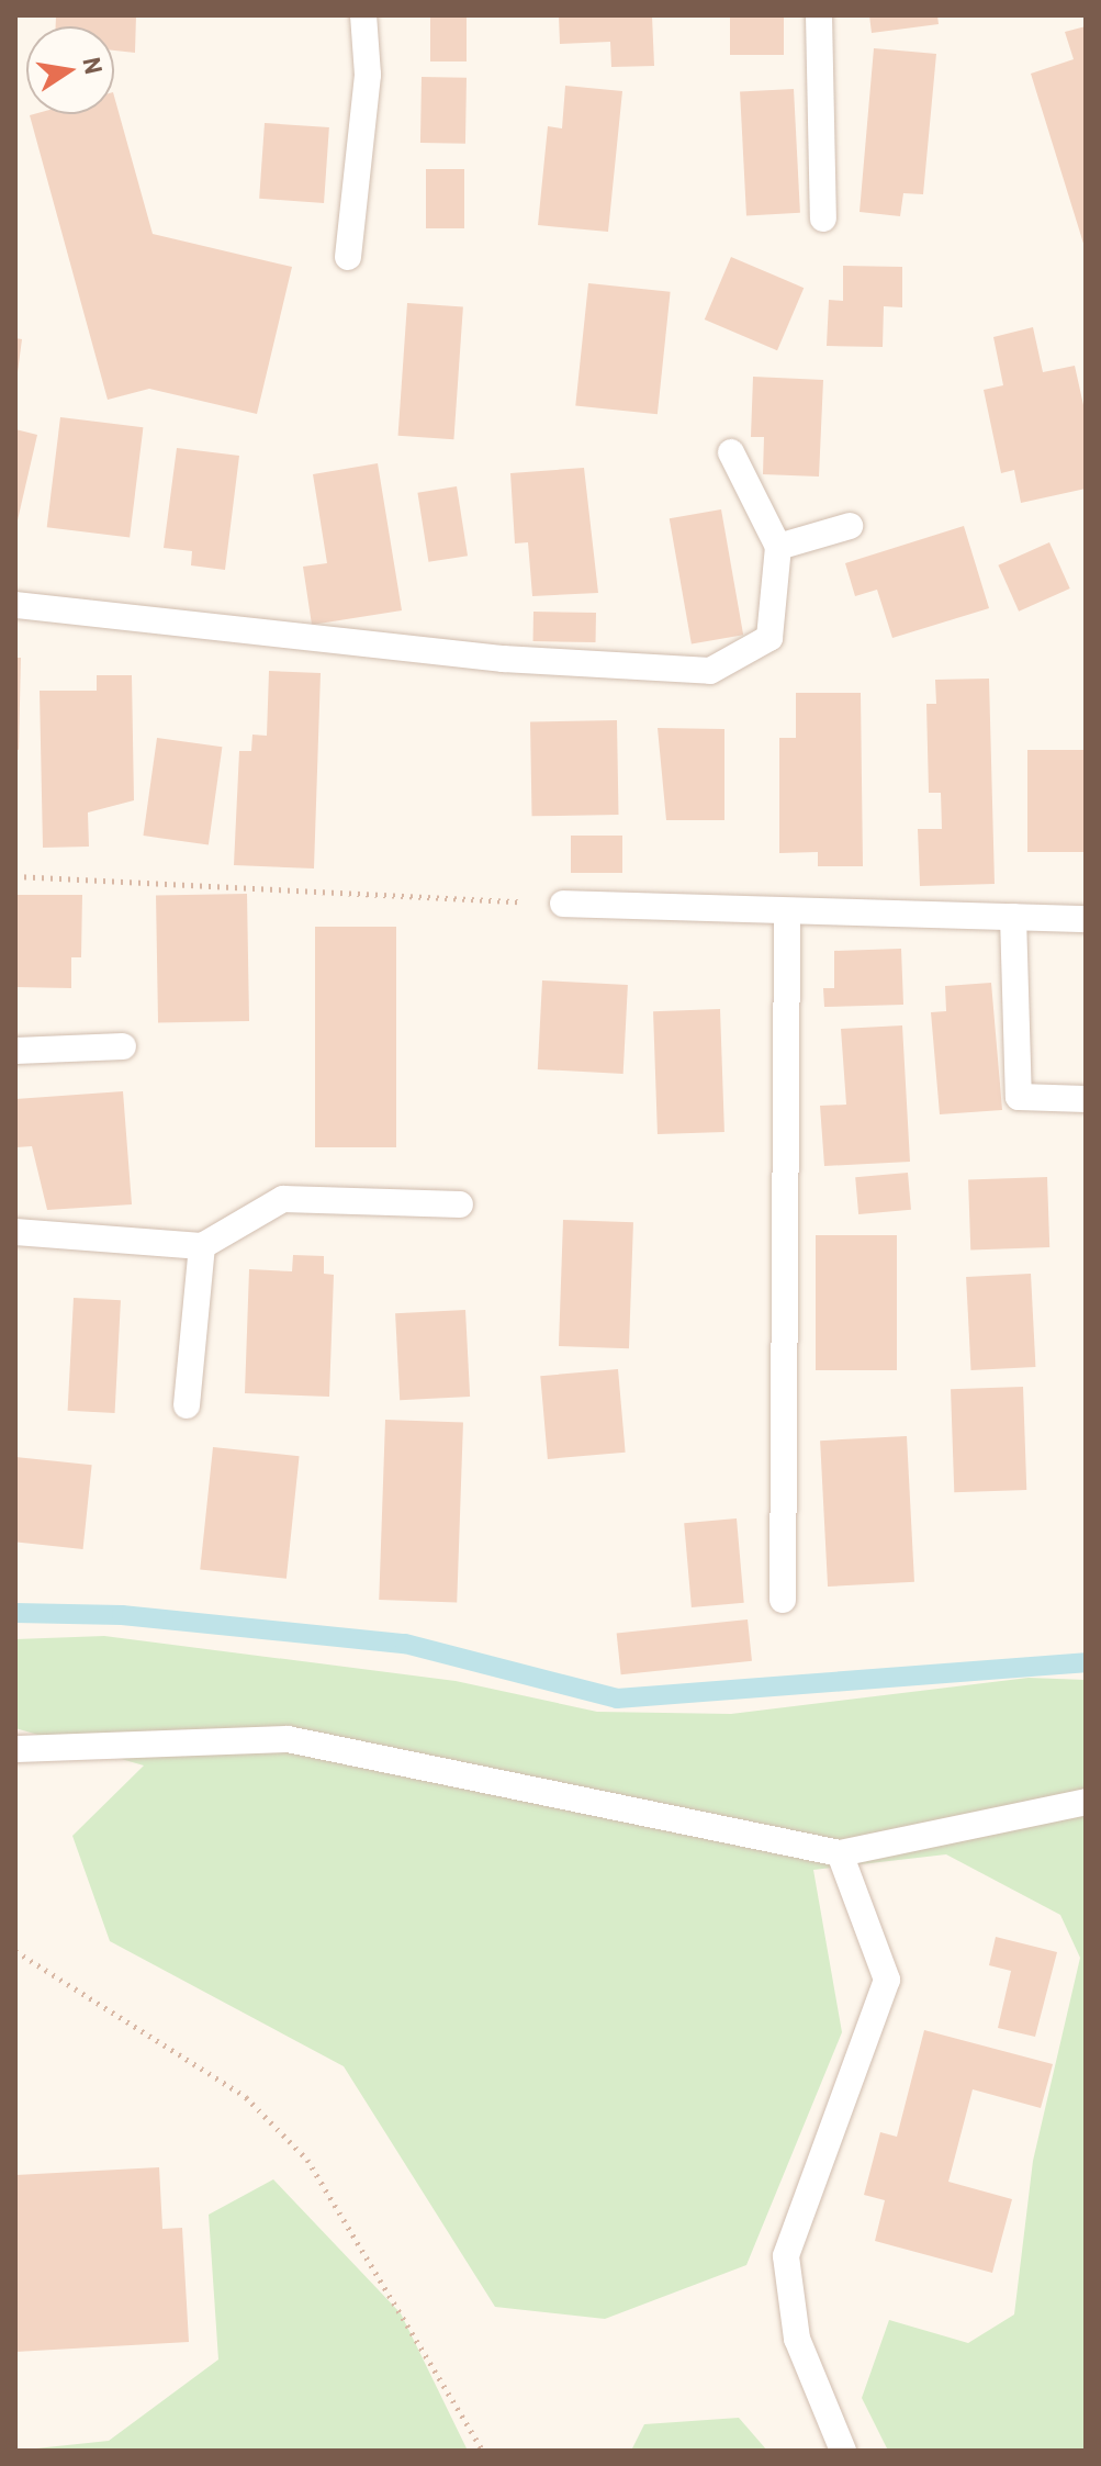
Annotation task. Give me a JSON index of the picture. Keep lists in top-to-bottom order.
{
  "north": "right"
}
